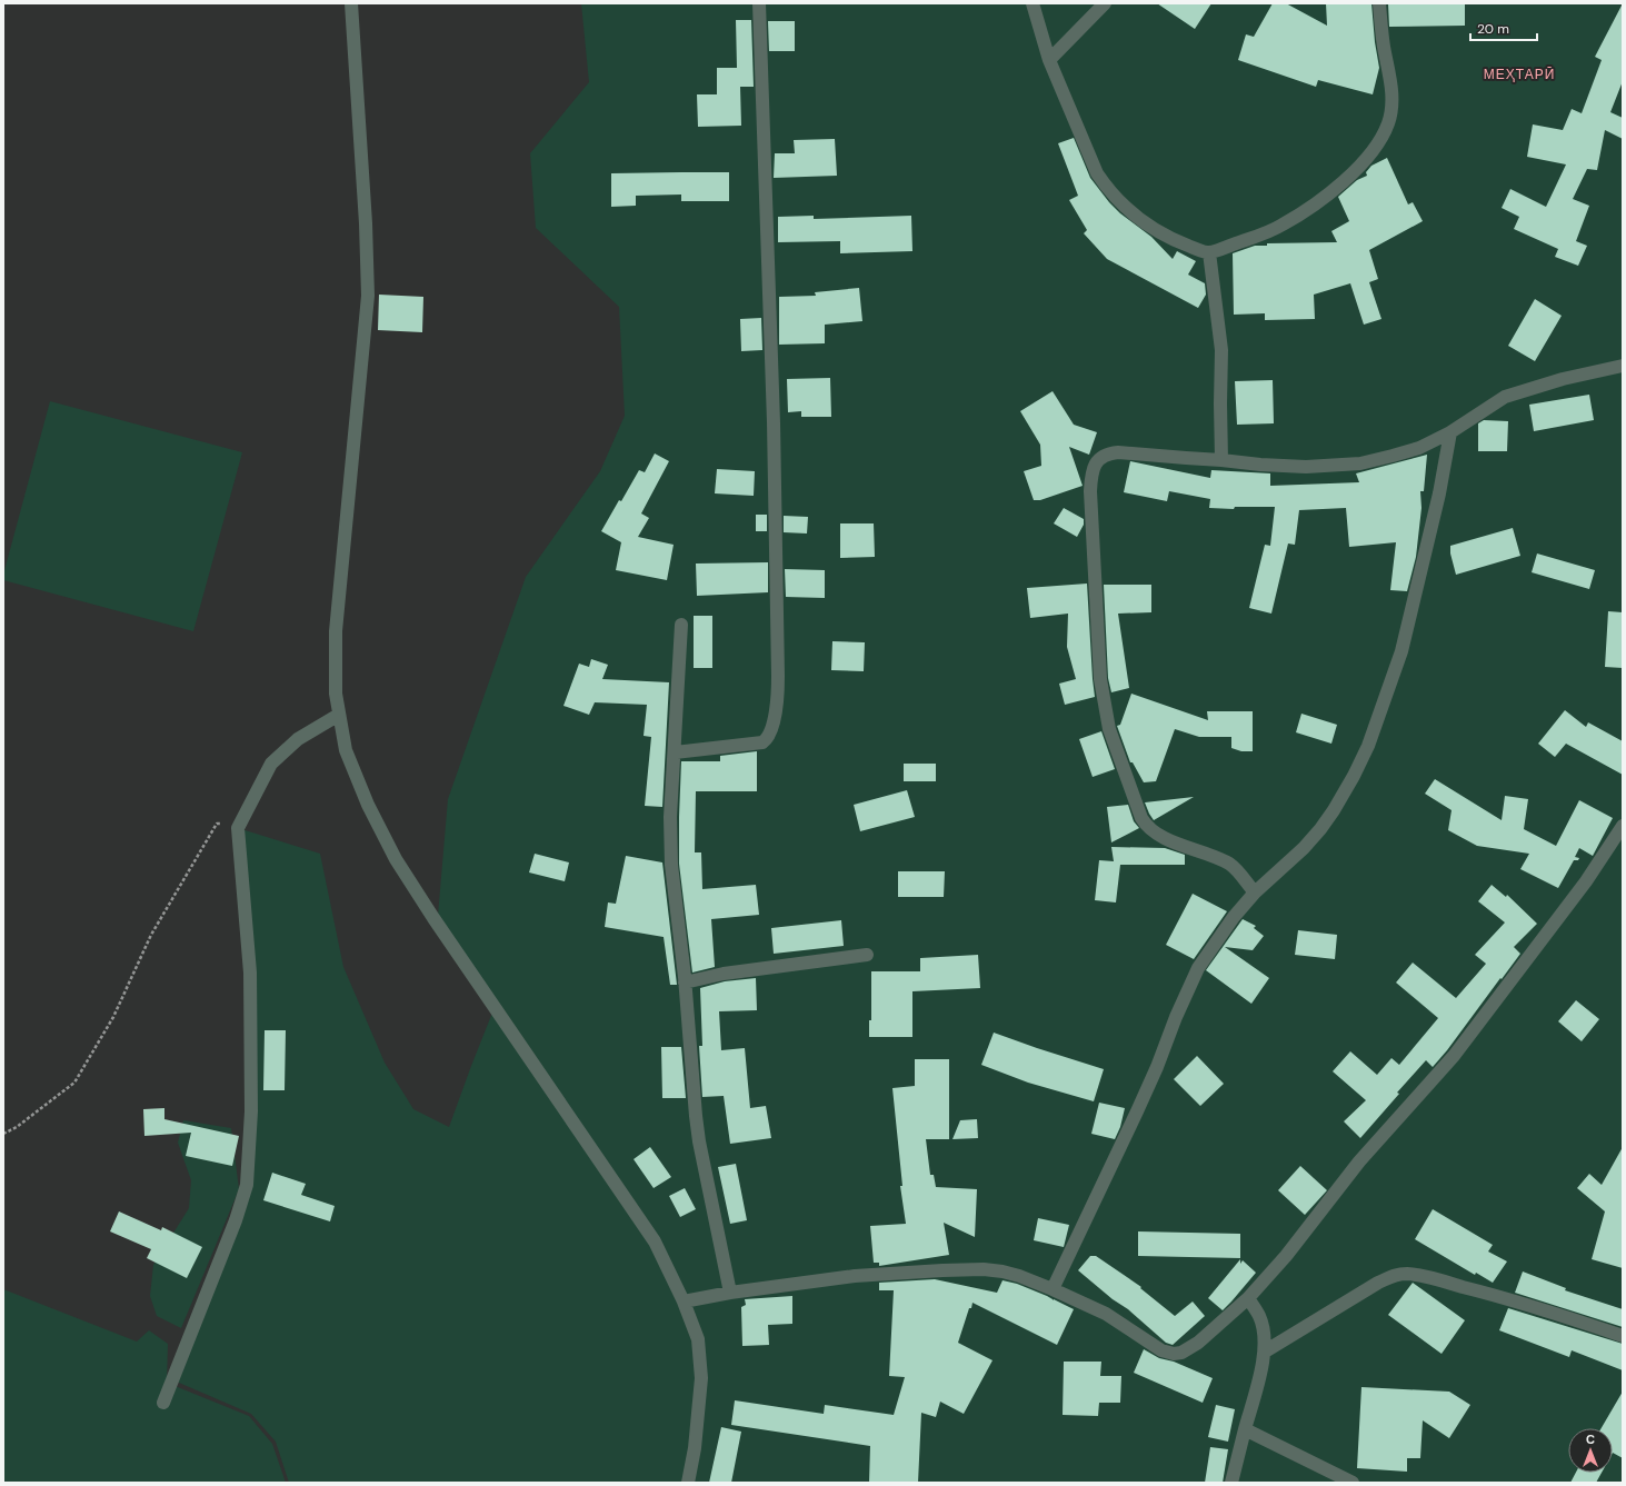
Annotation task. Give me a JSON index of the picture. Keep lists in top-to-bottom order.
{
  "districts": ["МЕҲТАРӢ"],
  "scale_bar": "20 m",
  "north": "top"
}
